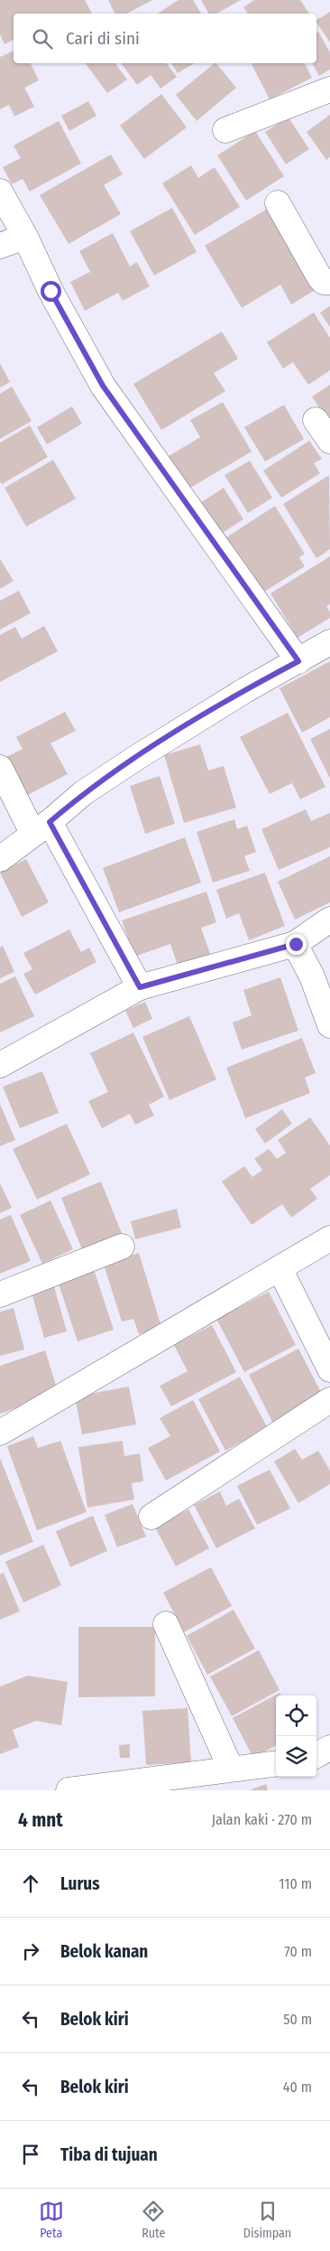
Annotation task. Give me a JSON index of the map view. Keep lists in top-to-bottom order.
{
  "page": {
    "search": "Cari di sini",
    "heading": ["4 mnt", "Jalan kaki · 270 m"],
    "list": [
      ["Lurus", "110 m"],
      ["Belok kanan", "70 m"],
      ["Belok kiri", "50 m"],
      ["Belok kiri", "40 m"],
      "Tiba di tujuan"
    ],
    "nav": ["Peta", "Rute", "Disimpan"]
  }
}
